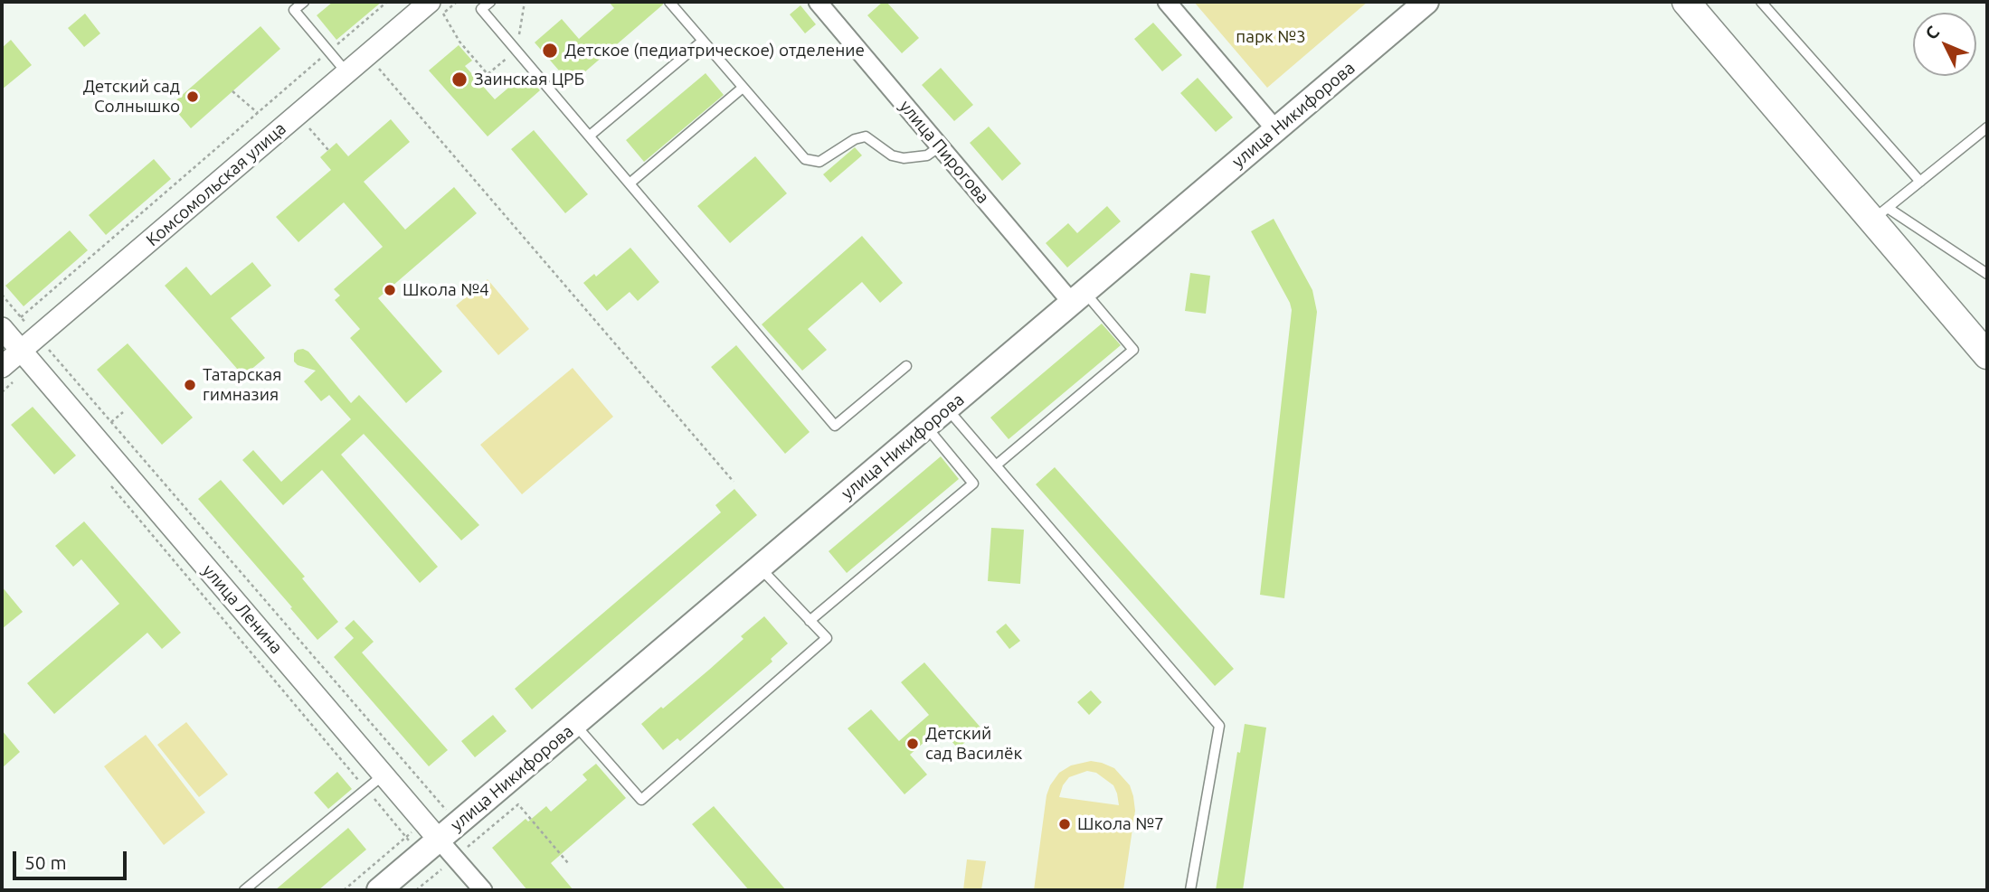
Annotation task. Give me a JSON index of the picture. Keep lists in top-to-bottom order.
{
  "streets": {
    "main road": ["улица Никифорова"],
    "street": ["улица Пирогова", "Комсомольская улица", "улица Ленина"]
  },
  "crossings": [
    ["улица Никифорова", "улица Пирогова"],
    ["улица Никифорова", "улица Ленина"],
    ["Комсомольская улица", "улица Ленина"]
  ],
  "parks": ["парк №3"],
  "places": [
    "Детское (педиатрическое) отделение",
    "Заинская ЦРБ",
    "Детский сад Солнышко",
    "Школа №4",
    "Татарская гимназия",
    "Детский сад Василёк",
    "Школа №7"
  ],
  "scale_bar": "50 m",
  "north": "top left"
}
